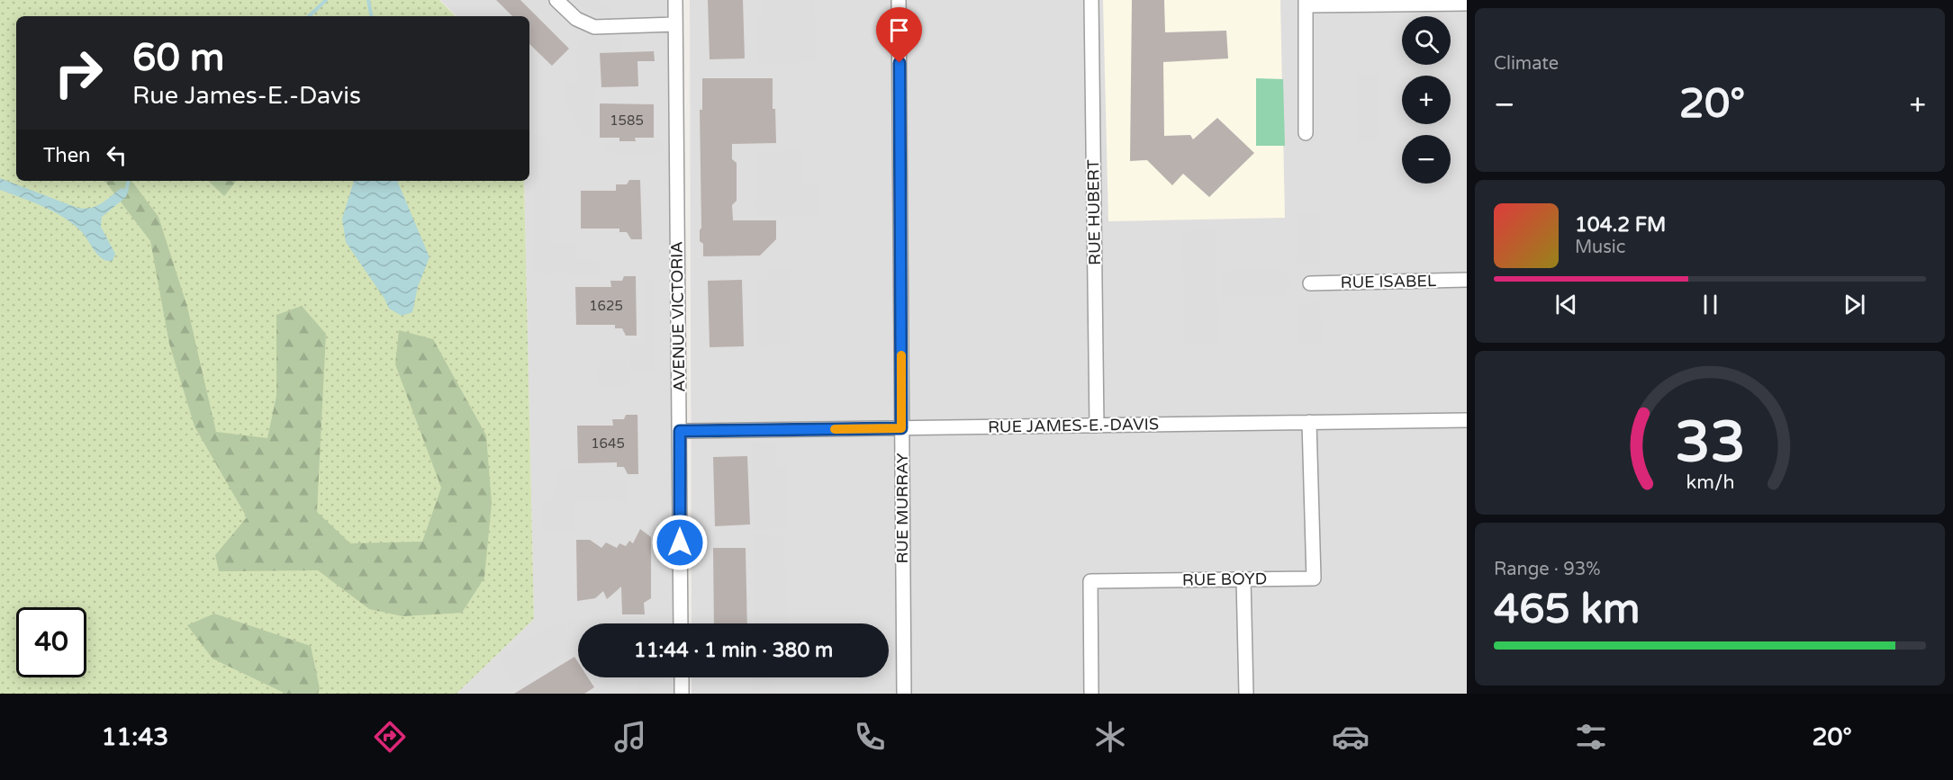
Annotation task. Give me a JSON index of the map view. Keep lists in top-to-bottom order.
{
  "streets": {
    "street": [
      "RUE HUBERT",
      "RUE ISABEL",
      "AVENUE VICTORIA",
      "RUE JAMES-E.-DAVIS",
      "RUE MURRAY",
      "RUE BOYD"
    ]
  },
  "crossings": [
    ["RUE HUBERT", "RUE JAMES-E.-DAVIS"],
    ["AVENUE VICTORIA", "RUE JAMES-E.-DAVIS"],
    ["RUE JAMES-E.-DAVIS", "RUE MURRAY"],
    ["RUE JAMES-E.-DAVIS", "RUE BOYD"]
  ],
  "house_numbers": ["1585", "1625", "1645"],
  "page": {
    "tile": [
      "Climate",
      ["Range · 93%", "465 km"]
    ],
    "map_buttons": ["+", "−"],
    "turn": ["60 m", "Rue James-E.-Davis"],
    "heat": ["−", "20°", "+"],
    "then": "Then",
    "song": ["104.2 FM", "Music"],
    "limit": "40",
    "trip": "11:44 · 1 min · 380 m",
    "tabs": ["11:43", "20°"],
    "gauge": ["33", "km/h"]
  }
}
